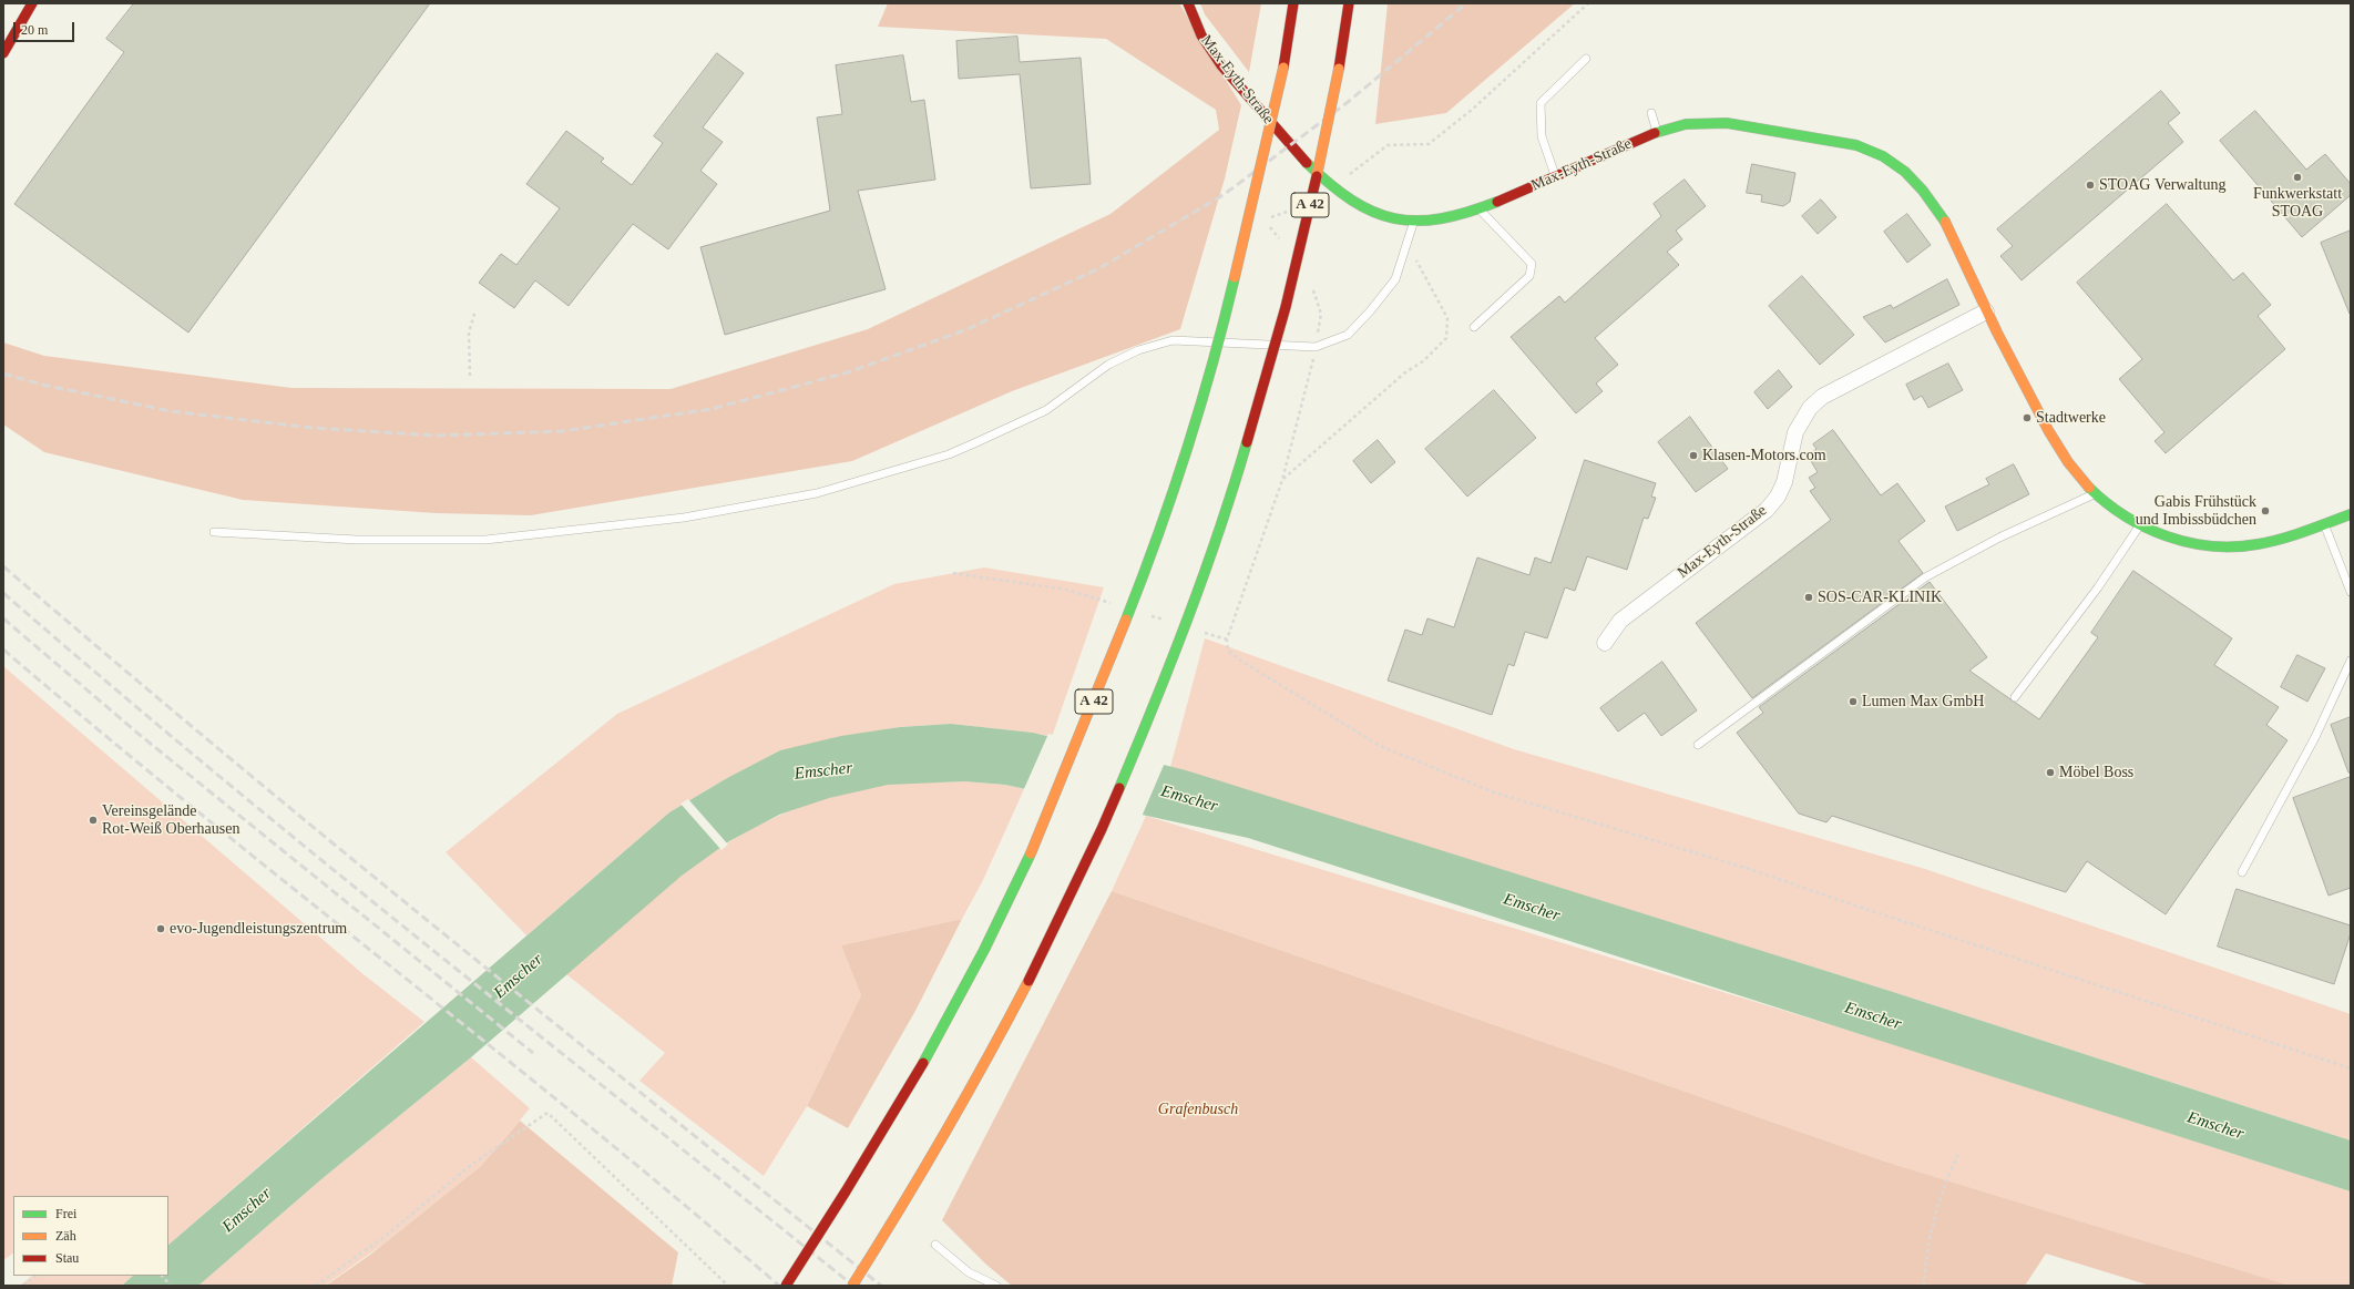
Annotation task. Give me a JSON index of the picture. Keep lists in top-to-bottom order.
{
  "streets": {
    "main road": ["Max-Eyth-Straße", "A 42"]
  },
  "water": ["Emscher"],
  "parks": ["Grafenbusch"],
  "places": [
    "Funkwerkstatt STOAG",
    "STOAG Verwaltung",
    "Stadtwerke",
    "Klasen-Motors.com",
    "Gabis Frühstück und Imbissbüdchen",
    "SOS-CAR-KLINIK",
    "Lumen Max GmbH",
    "Möbel Boss",
    "Vereinsgelände Rot-Weiß Oberhausen",
    "evo-Jugendleistungszentrum"
  ],
  "legend": ["Frei", "Zäh", "Stau"],
  "scale_bar": "20 m"
}
